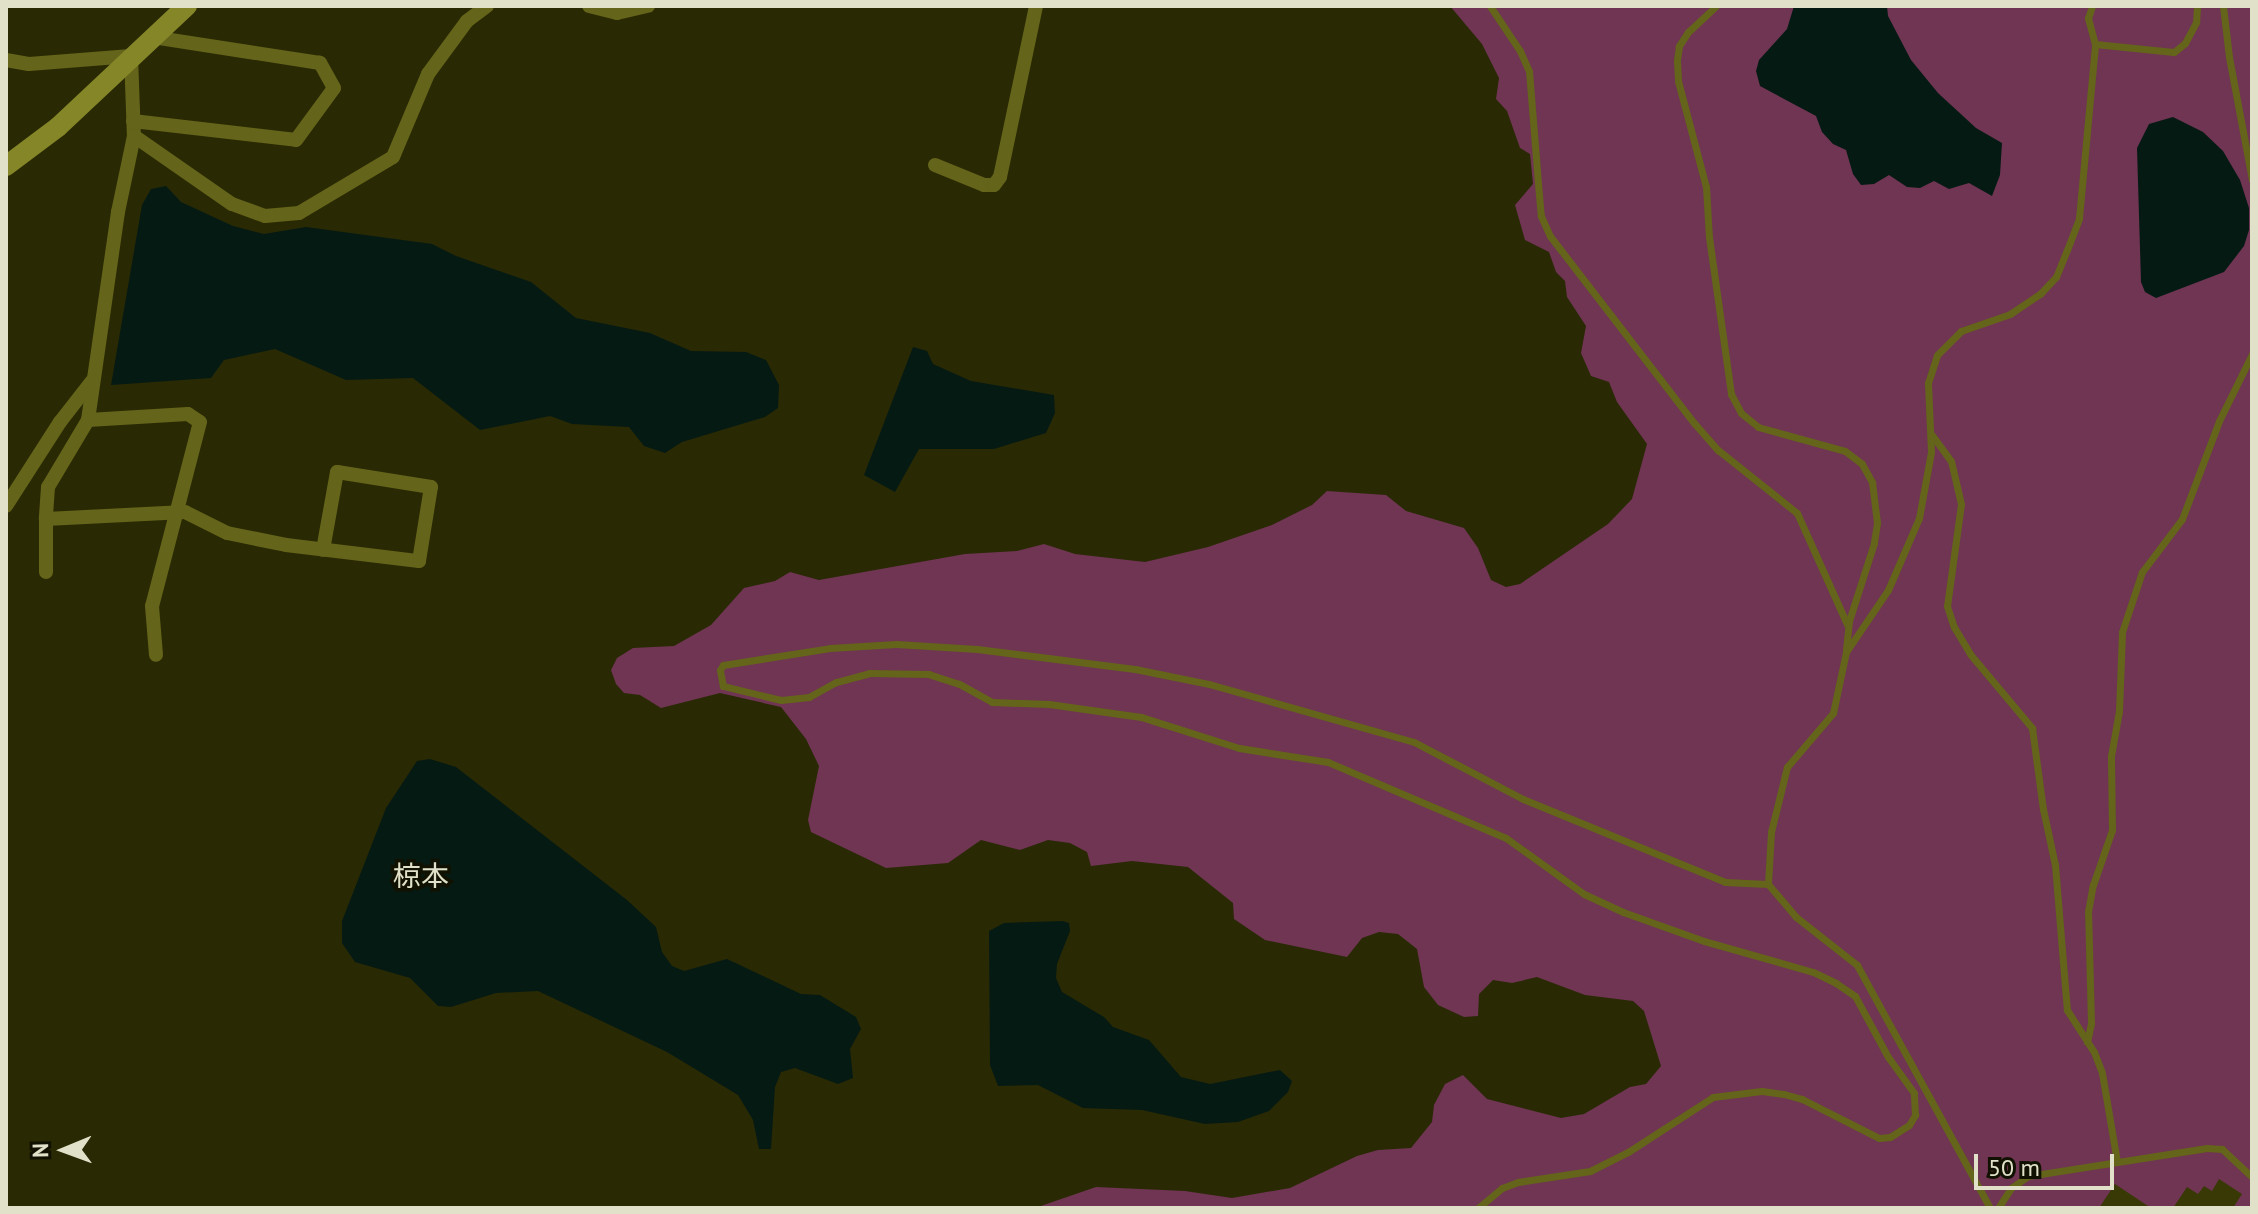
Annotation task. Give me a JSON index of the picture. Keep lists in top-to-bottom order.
{
  "districts": ["椋本"],
  "scale_bar": "50 m",
  "north": "left"
}
